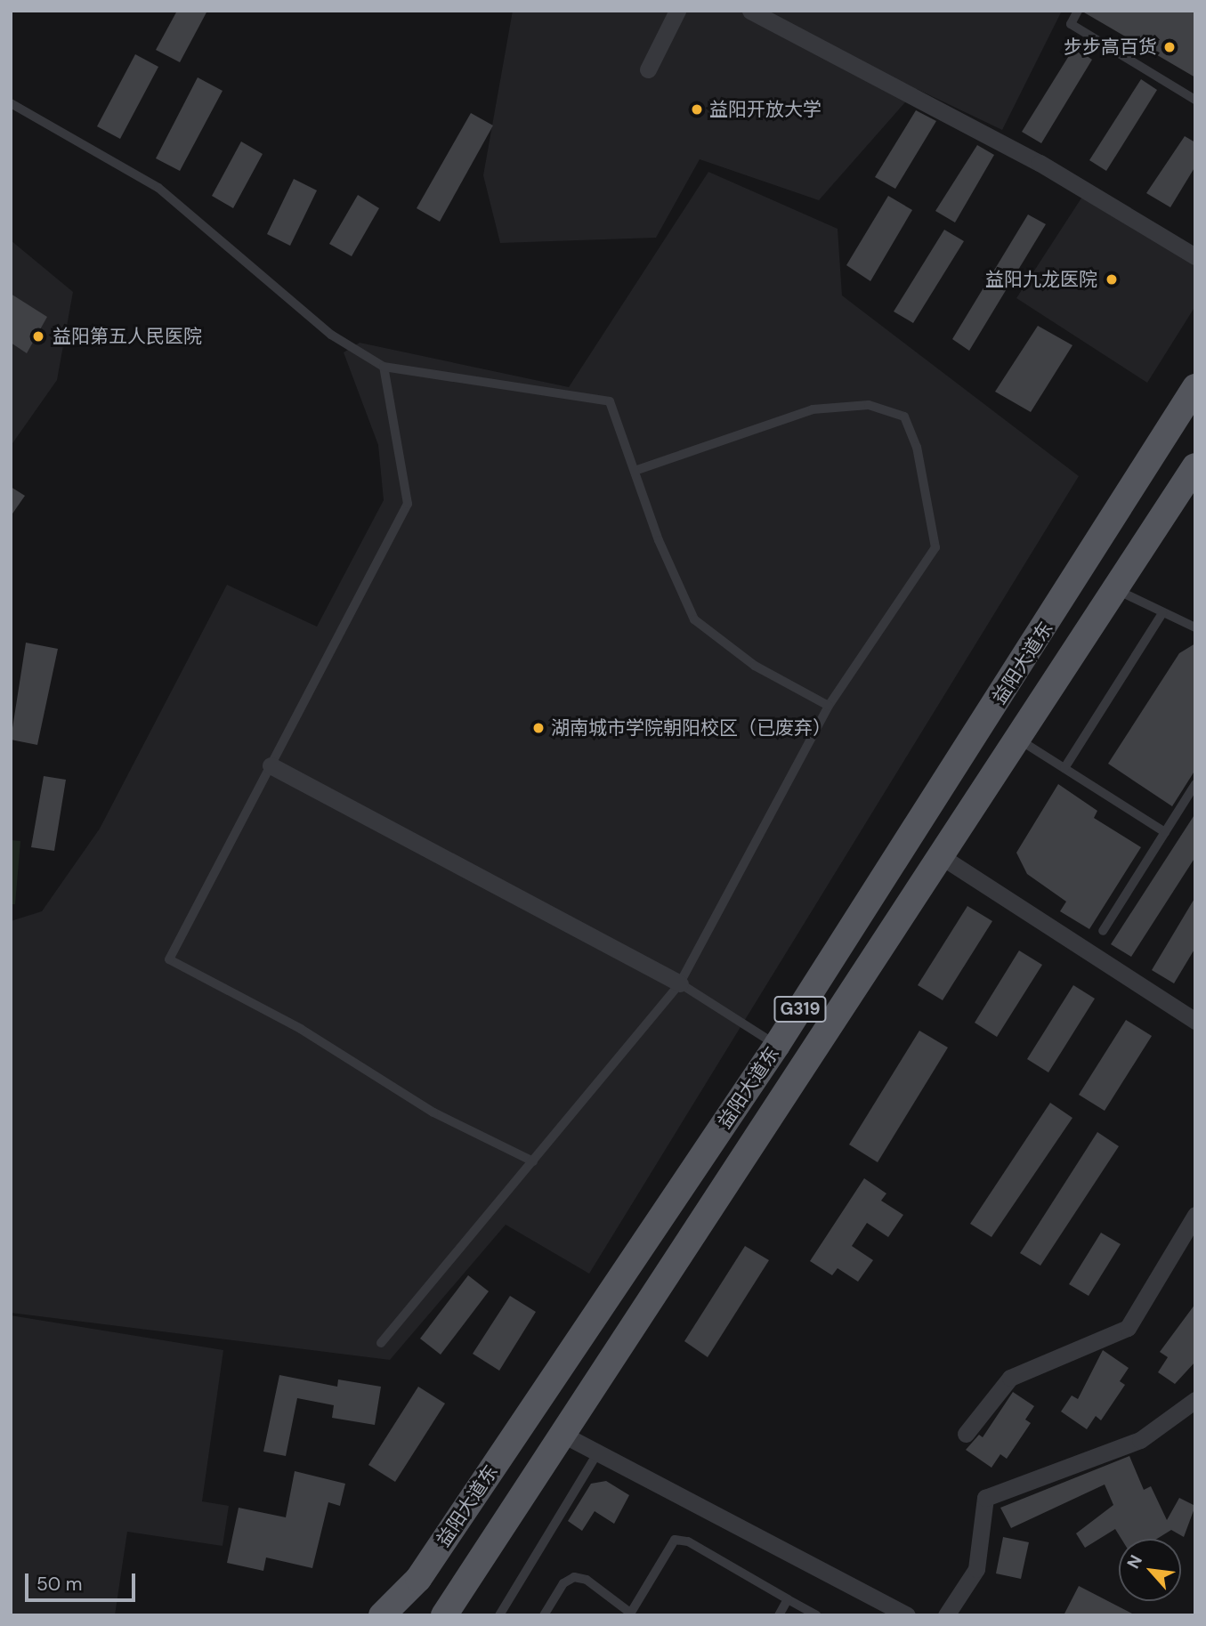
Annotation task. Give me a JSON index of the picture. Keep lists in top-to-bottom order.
{
  "streets": {
    "main road": ["益阳大道东", "G319"]
  },
  "places": [
    "步步高百货",
    "益阳开放大学",
    "益阳九龙医院",
    "益阳第五人民医院",
    "湖南城市学院朝阳校区（已废弃）"
  ],
  "scale_bar": "50 m",
  "north": "top left"
}
